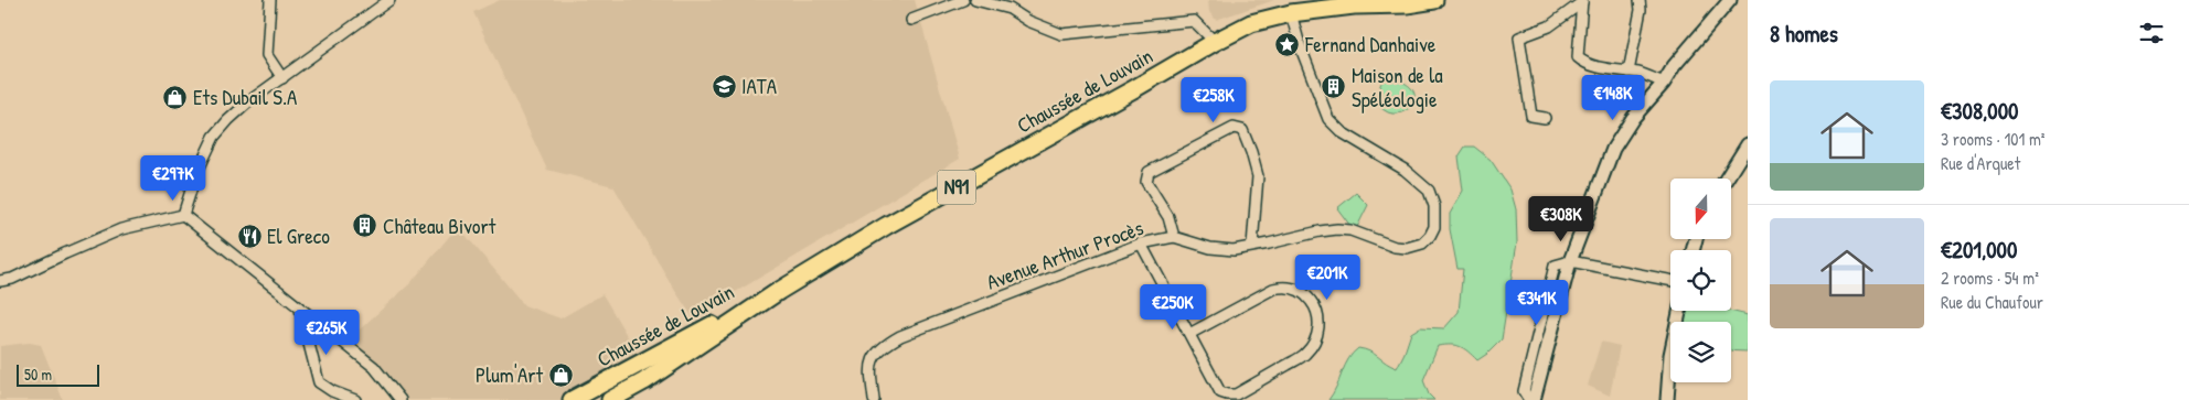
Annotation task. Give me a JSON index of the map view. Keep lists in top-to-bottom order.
{
  "streets": {
    "main road": ["Chaussée de Louvain", "N91"],
    "street": ["Avenue Arthur Procès"]
  },
  "crossings": [
    ["Chaussée de Louvain", "Avenue Arthur Procès"]
  ],
  "places": {
    "place": ["Fernand Danhaive"],
    "school or university": ["IATA"],
    "building": ["Maison de la Spéléologie", "Château Bivort"],
    "shop": ["Ets Dubail S.A", "Plum'Art"],
    "restaurant": ["El Greco"]
  },
  "scale_bar": "50 m",
  "north": "bottom",
  "page": {
    "heading": "8 homes",
    "list": [
      {
        "name": "€308,000",
        "note": "3 rooms · 101 m² · Rue d'Arquet"
      },
      {
        "name": "€201,000",
        "note": "2 rooms · 54 m² · Rue du Chaufour"
      }
    ],
    "price": [
      "€148K",
      "€258K",
      "€297K",
      "€308K",
      "€201K",
      "€341K",
      "€250K",
      "€265K"
    ],
    "scale": "50 m"
  }
}
